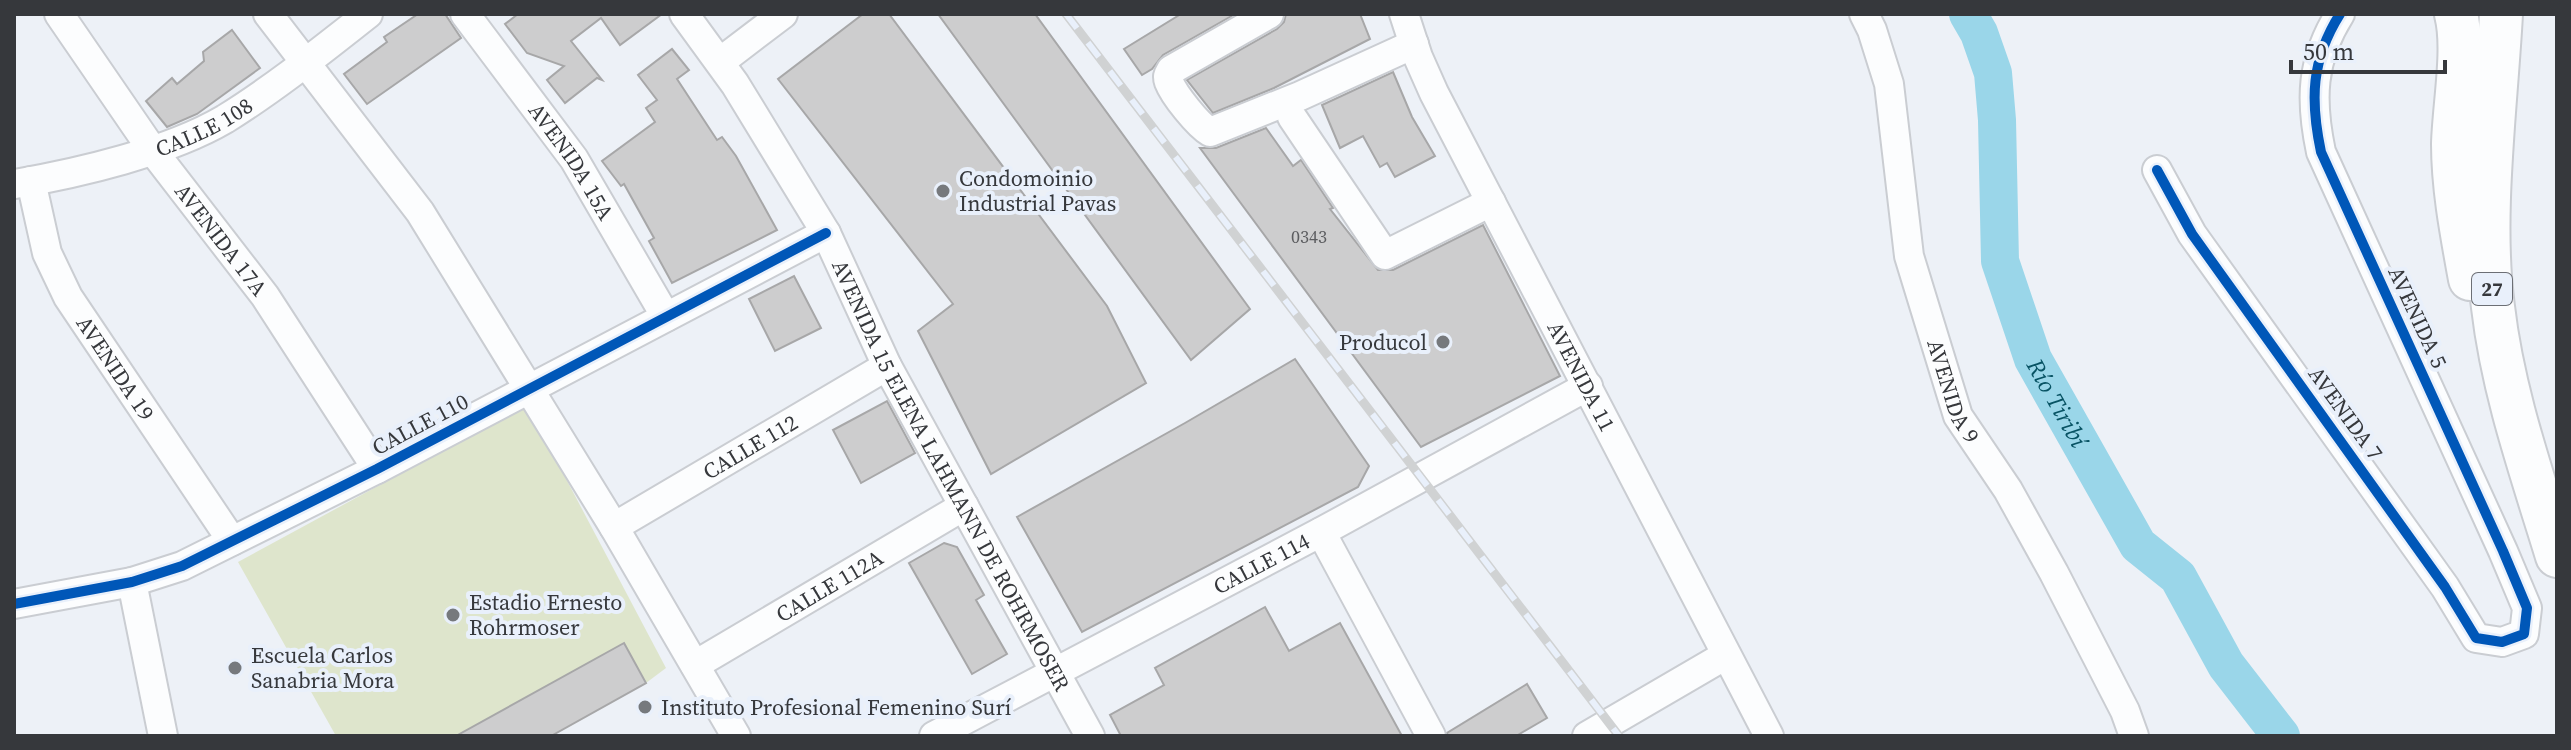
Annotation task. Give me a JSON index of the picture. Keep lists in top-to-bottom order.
{
  "streets": {
    "highway": ["27"],
    "street": [
      "CALLE 108",
      "AVENIDA 15A",
      "AVENIDA 17A",
      "AVENIDA 5",
      "AVENIDA 19",
      "AVENIDA 11",
      "AVENIDA 9",
      "AVENIDA 7",
      "CALLE 110",
      "CALLE 112",
      "AVENIDA 15 ELENA LAHMANN DE ROHRMOSER",
      "CALLE 114",
      "CALLE 112A"
    ]
  },
  "crossings": [
    ["CALLE 108", "AVENIDA 17A"],
    ["CALLE 108", "AVENIDA 19"],
    ["AVENIDA 15A", "CALLE 110"],
    ["AVENIDA 17A", "CALLE 110"],
    ["AVENIDA 5", "AVENIDA 7"],
    ["AVENIDA 19", "CALLE 110"],
    ["AVENIDA 11", "CALLE 114"],
    ["CALLE 110", "AVENIDA 15 ELENA LAHMANN DE ROHRMOSER"],
    ["CALLE 112", "AVENIDA 15 ELENA LAHMANN DE ROHRMOSER"],
    ["AVENIDA 15 ELENA LAHMANN DE ROHRMOSER", "CALLE 114"],
    ["AVENIDA 15 ELENA LAHMANN DE ROHRMOSER", "CALLE 112A"]
  ],
  "water": ["Río Tiribí"],
  "places": [
    "Condomoinio Industrial Pavas",
    "Producol",
    "Estadio Ernesto Rohrmoser",
    "Escuela Carlos Sanabria Mora",
    "Instituto Profesional Femenino Surí"
  ],
  "house_numbers": ["0343"],
  "scale_bar": "50 m"
}
